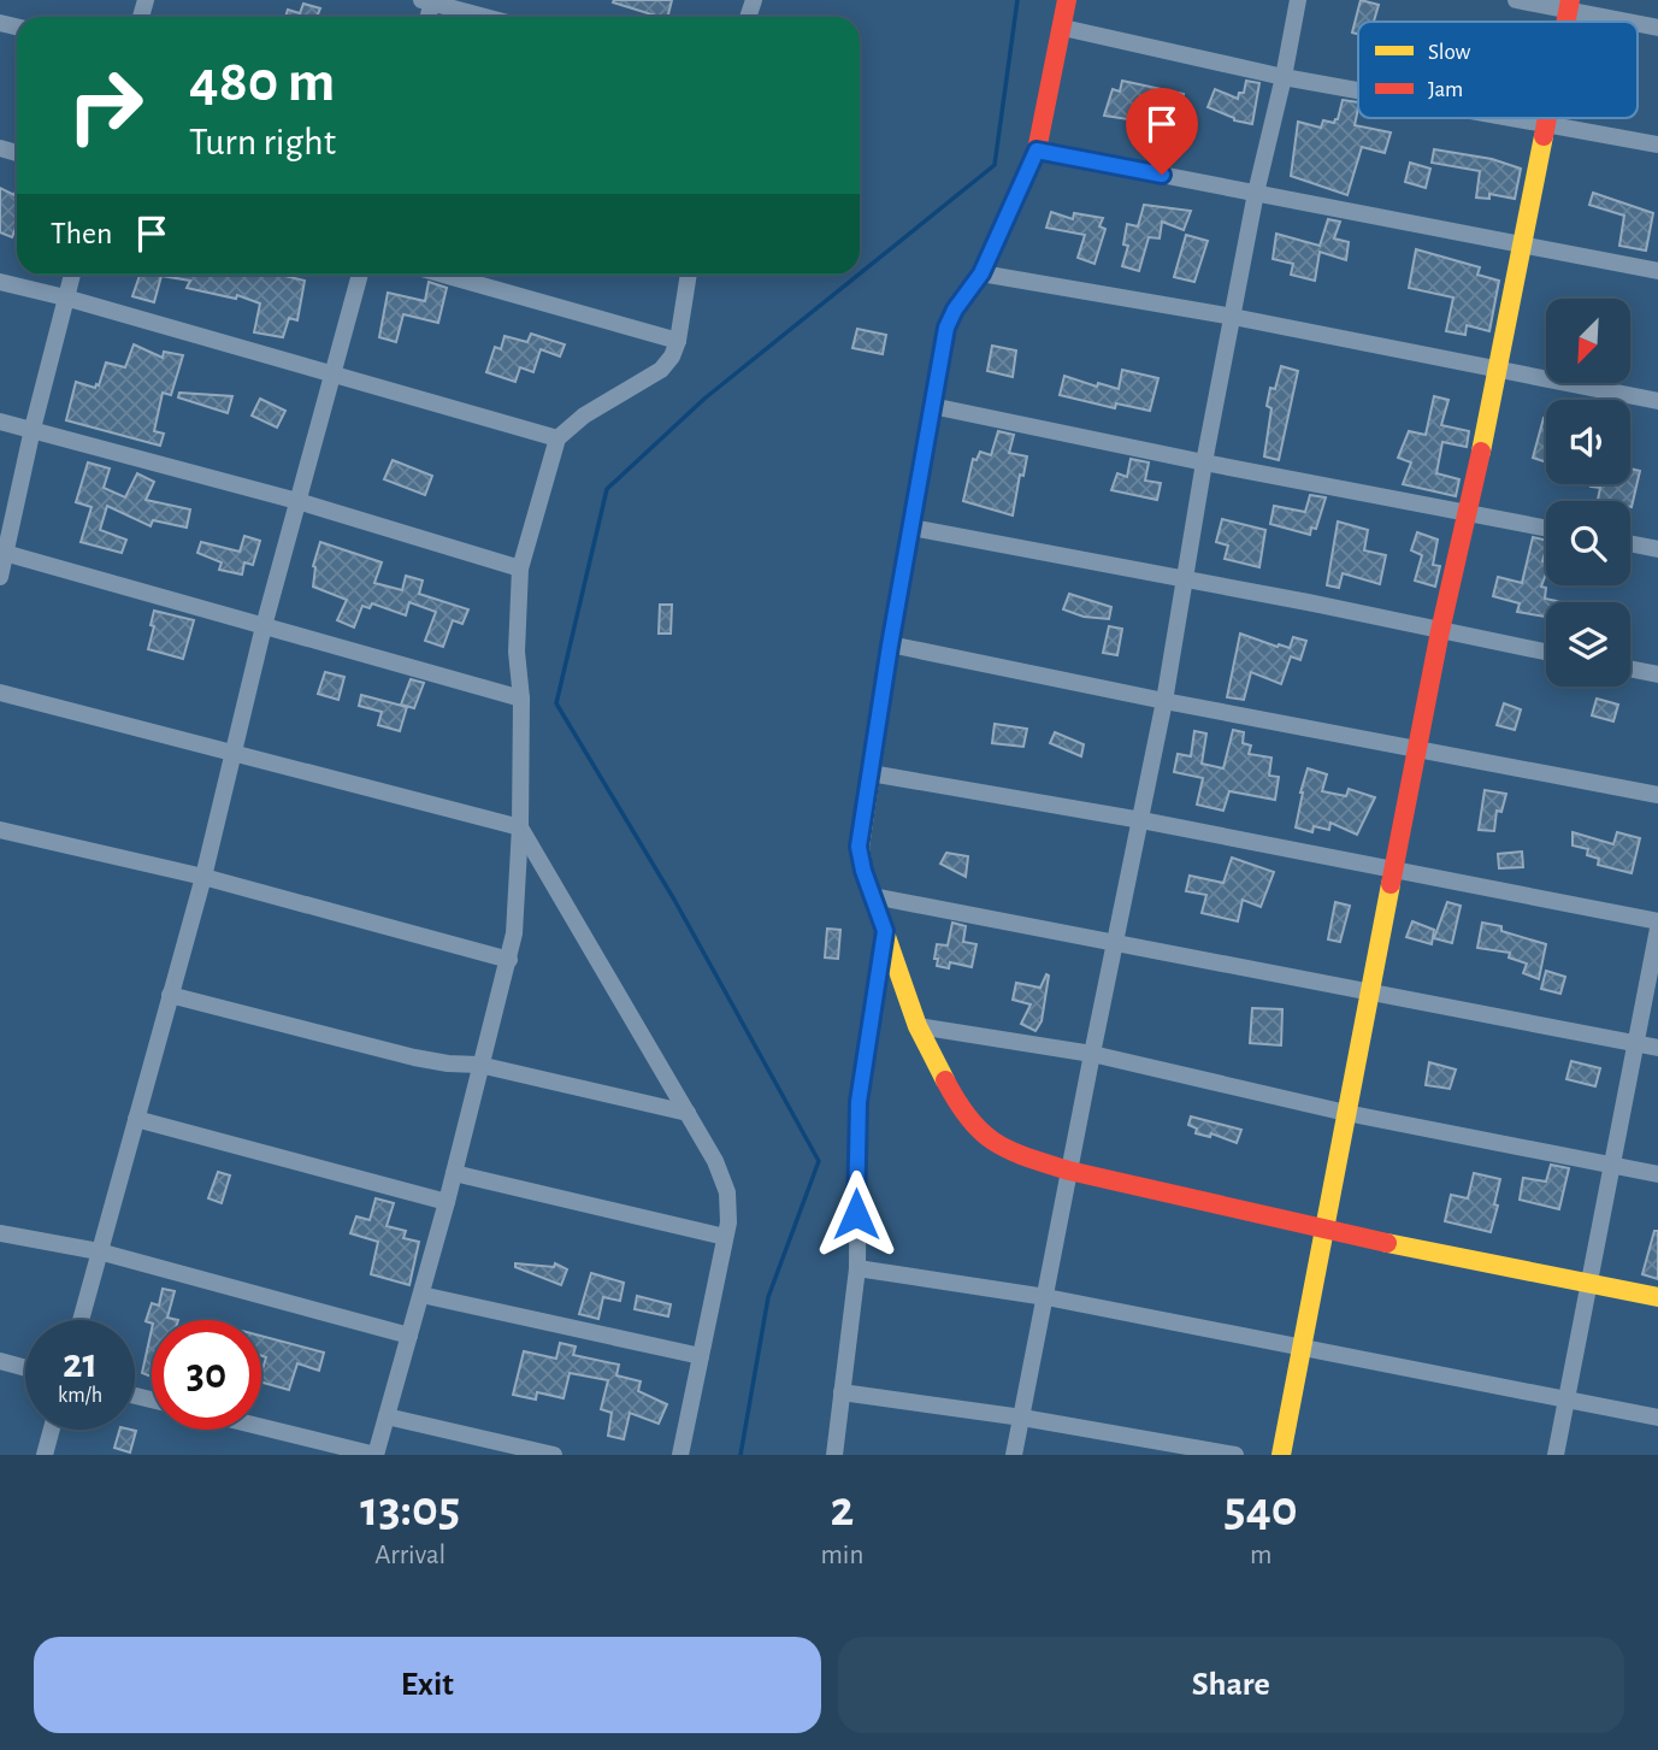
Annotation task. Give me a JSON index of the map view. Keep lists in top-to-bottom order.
{
  "legend": ["Slow", "Jam"],
  "north": "bottom left",
  "page": {
    "turn": ["480 m", "Turn right"],
    "then": "Then",
    "speed": "21 km/h",
    "limit": "30",
    "eta": [
      "13:05",
      "Arrival",
      "2",
      "min",
      "540",
      "m"
    ],
    "buttons": ["Exit", "Share"]
  }
}
